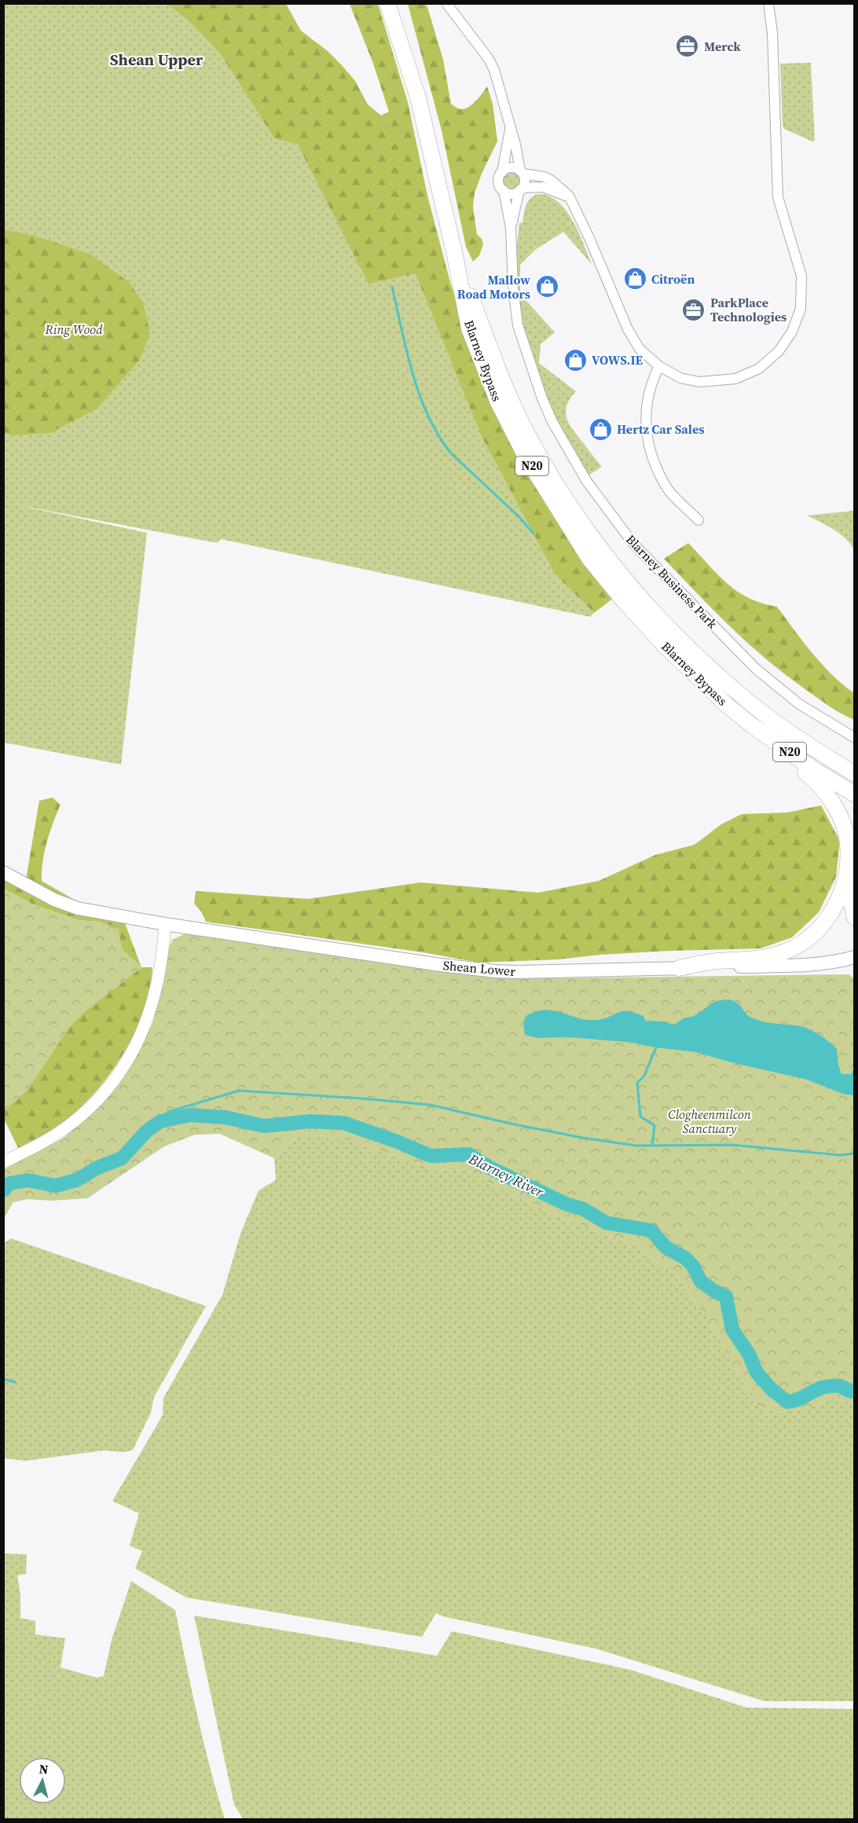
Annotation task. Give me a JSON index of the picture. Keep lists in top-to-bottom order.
{
  "streets": {
    "highway": ["Blarney Bypass", "N20"],
    "main road": ["Shean Lower"],
    "street": ["Blarney Business Park"]
  },
  "districts": ["Shean Upper"],
  "water": ["Blarney River"],
  "parks": ["Ring Wood", "Clogheenmilcon Sanctuary"],
  "places": {
    "office": ["Merck", "ParkPlace Technologies"],
    "shop": [
      "Citroën",
      "Mallow Road Motors",
      "VOWS.IE",
      "Hertz Car Sales"
    ]
  },
  "north": "top"
}
